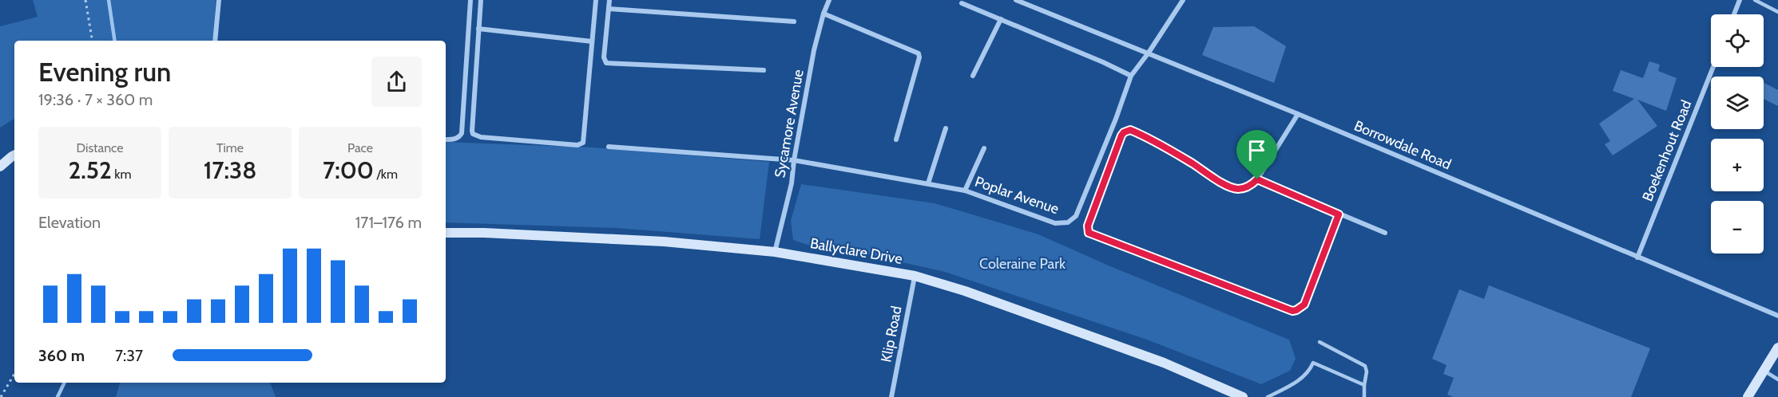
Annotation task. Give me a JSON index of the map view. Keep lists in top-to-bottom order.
{
  "streets": {
    "street": [
      "Sycamore Avenue",
      "Borrowdale Road",
      "Boekenhout Road",
      "Poplar Avenue",
      "Ballyclare Drive",
      "Klip Road"
    ]
  },
  "crossings": [
    ["Sycamore Avenue", "Poplar Avenue"],
    ["Sycamore Avenue", "Ballyclare Drive"],
    ["Borrowdale Road", "Boekenhout Road"],
    ["Borrowdale Road", "Poplar Avenue"],
    ["Ballyclare Drive", "Klip Road"]
  ],
  "parks": ["Coleraine Park"],
  "page": {
    "map_buttons": ["+", "−"],
    "heading": ["Evening run", "19:36 · 7 × 360 m"],
    "stats": [
      ["Distance", "2.52 km"],
      ["Time", "17:38"],
      ["Pace", "7:00 /km"]
    ],
    "chart": ["Elevation", "171–176 m"],
    "list": [
      {
        "name": "360 m",
        "note": "7:37"
      }
    ]
  }
}
